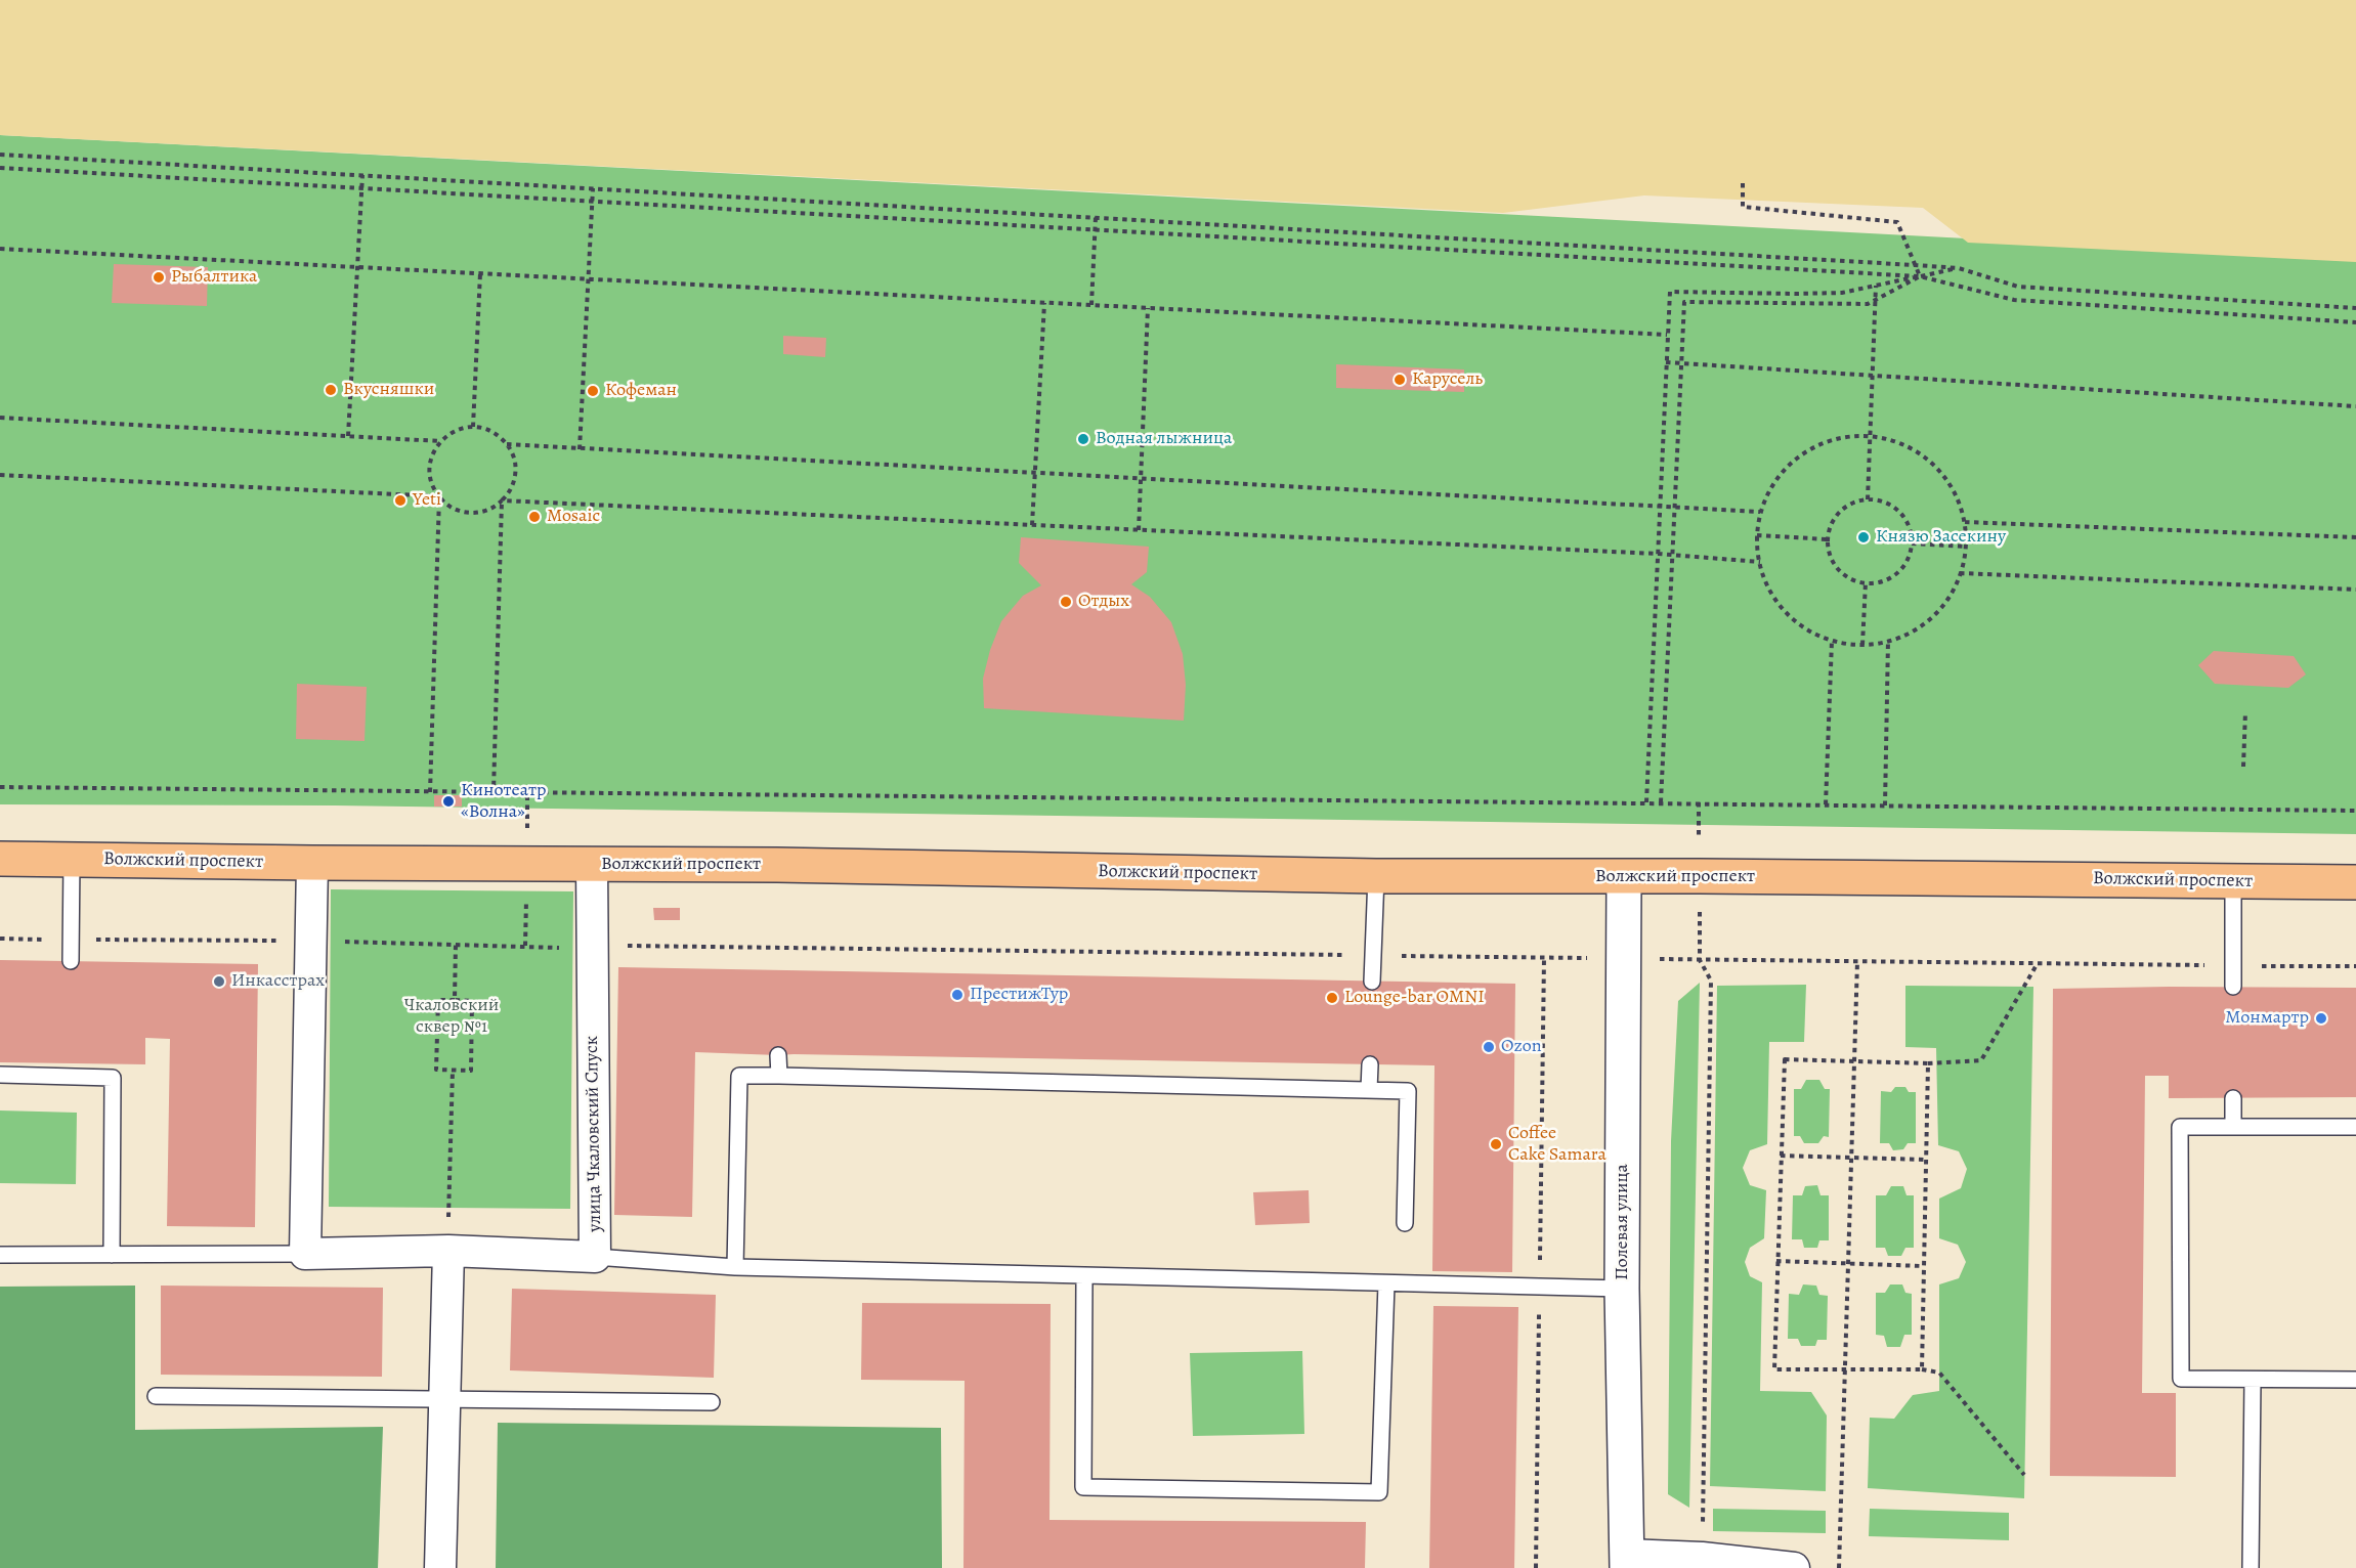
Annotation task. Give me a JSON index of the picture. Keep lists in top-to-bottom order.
{
  "streets": {
    "main road": ["Волжский проспект"],
    "street": ["улица Чкаловский Спуск", "Полевая улица"]
  },
  "crossings": [
    ["Волжский проспект", "улица Чкаловский Спуск"],
    ["Волжский проспект", "Полевая улица"]
  ],
  "parks": ["Чкаловский сквер №1"],
  "places": [
    "Рыбалтика",
    "Карусель",
    "Вкусняшки",
    "Кофеман",
    "Водная лыжница",
    "Yeti",
    "Mosaic",
    "Князю Засекину",
    "Отдых",
    "Кинотеатр «Волна»",
    "Инкасстрах",
    "ПрестижТур",
    "Lounge-bar OMNI",
    "Монмартр",
    "Ozon",
    "Coffee Cake Samara"
  ]
}
